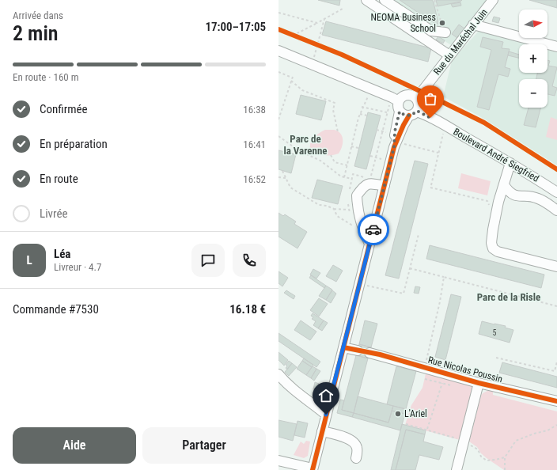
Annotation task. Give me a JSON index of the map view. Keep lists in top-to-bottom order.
{
  "streets": {
    "street": ["Rue du Maréchal Juin", "Boulevard André Siegfried", "Rue Nicolas Poussin"]
  },
  "crossings": [
    ["Rue du Maréchal Juin", "Boulevard André Siegfried"]
  ],
  "districts": ["Parc de la Varenne", "Parc de la Risle"],
  "places": ["NEOMA Business School", "L'Ariel"],
  "house_numbers": ["5"],
  "north": "right",
  "page": {
    "heading": ["2 min", "Arrivée dans", "17:00–17:05"],
    "panel": [
      "Léa",
      "Livreur · 4.7",
      "Commande #7530",
      "16.18 €"
    ],
    "map_buttons": ["+", "−"],
    "bar": "En route · 160 m",
    "list": [
      ["Confirmée", "16:38"],
      ["En préparation", "16:41"],
      ["En route", "16:52"],
      "Livrée"
    ],
    "round": "L",
    "buttons": ["Aide", "Partager"]
  }
}
